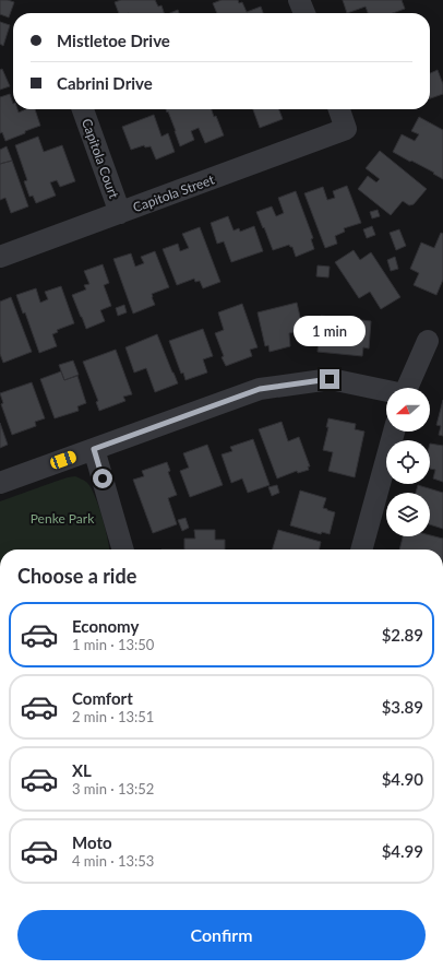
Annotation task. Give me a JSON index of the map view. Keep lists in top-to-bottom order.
{
  "streets": {
    "street": ["Capitola Court", "Capitola Street"]
  },
  "crossings": [
    ["Capitola Court", "Capitola Street"]
  ],
  "parks": ["Penke Park"],
  "north": "left",
  "page": {
    "banner": ["Mistletoe Drive", "Cabrini Drive"],
    "bubble": "1 min",
    "heading": "Choose a ride",
    "list": [
      {
        "name": "Economy",
        "note": "1 min · 13:50",
        "value": "$2.89"
      },
      {
        "name": "Comfort",
        "note": "2 min · 13:51",
        "value": "$3.89"
      },
      {
        "name": "XL",
        "note": "3 min · 13:52",
        "value": "$4.90"
      },
      {
        "name": "Moto",
        "note": "4 min · 13:53",
        "value": "$4.99"
      }
    ],
    "buttons": "Confirm"
  }
}
